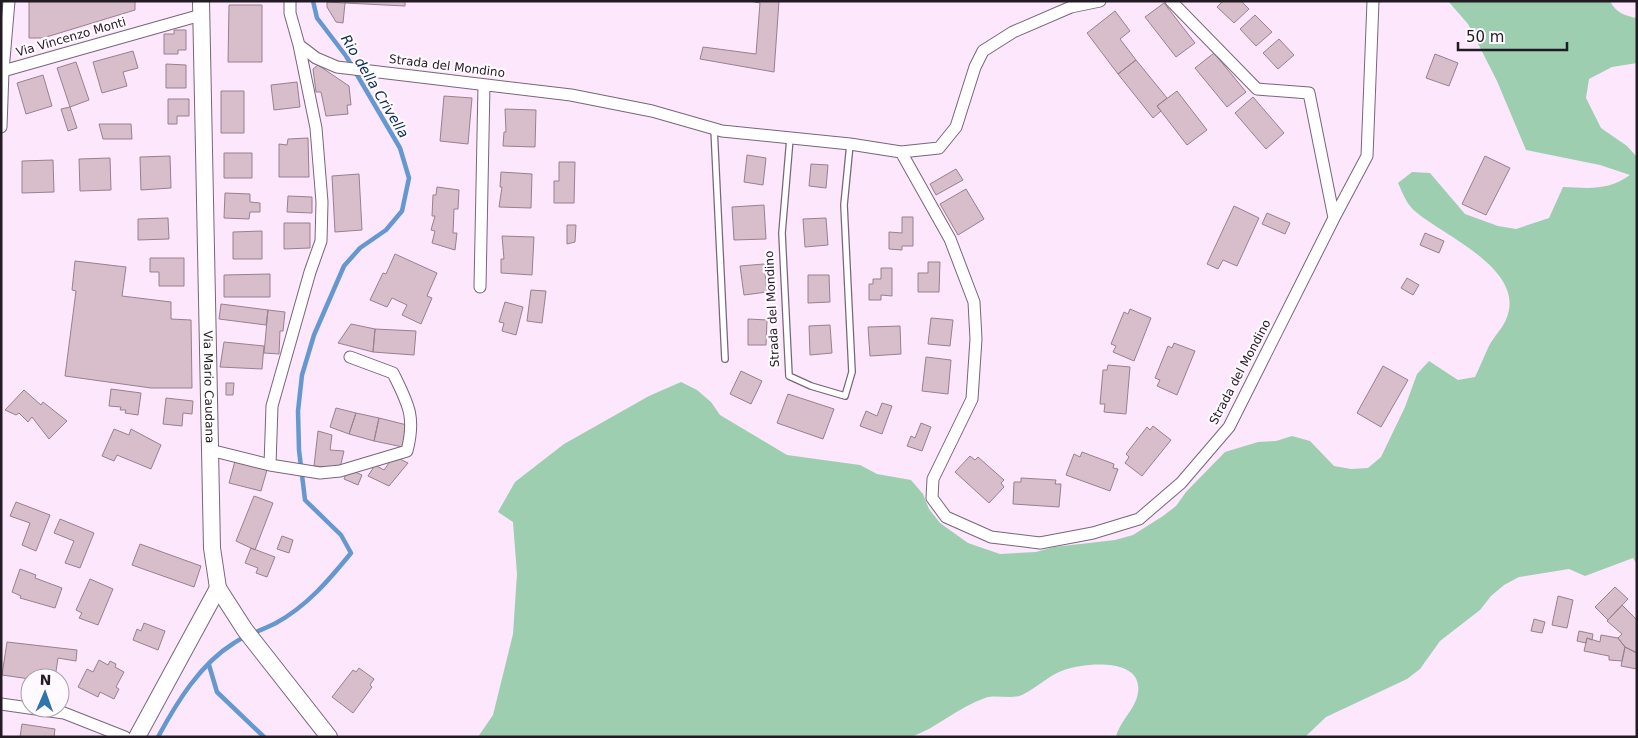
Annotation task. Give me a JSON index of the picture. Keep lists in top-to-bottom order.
{
  "streets": {
    "main road": ["Via Mario Caudana"],
    "street": ["Via Vincenzo Monti", "Strada del Mondino"]
  },
  "crossings": [
    ["Via Vincenzo Monti", "Via Mario Caudana"]
  ],
  "water": ["Rio della Crivella"],
  "scale_bar": "50 m",
  "north": "top"
}
